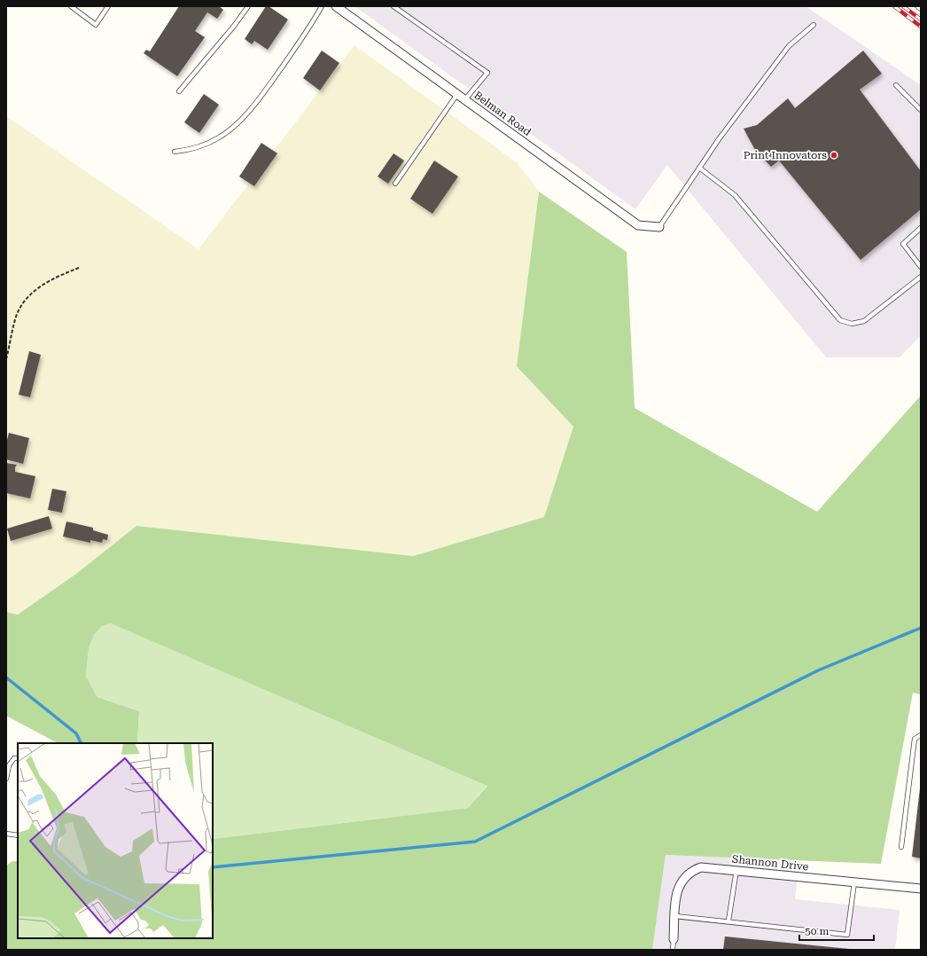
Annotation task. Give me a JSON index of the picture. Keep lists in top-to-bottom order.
{
  "streets": {
    "street": ["Belman Road", "Shannon Drive"]
  },
  "places": ["Print Innovators"],
  "scale_bar": "50 m"
}
